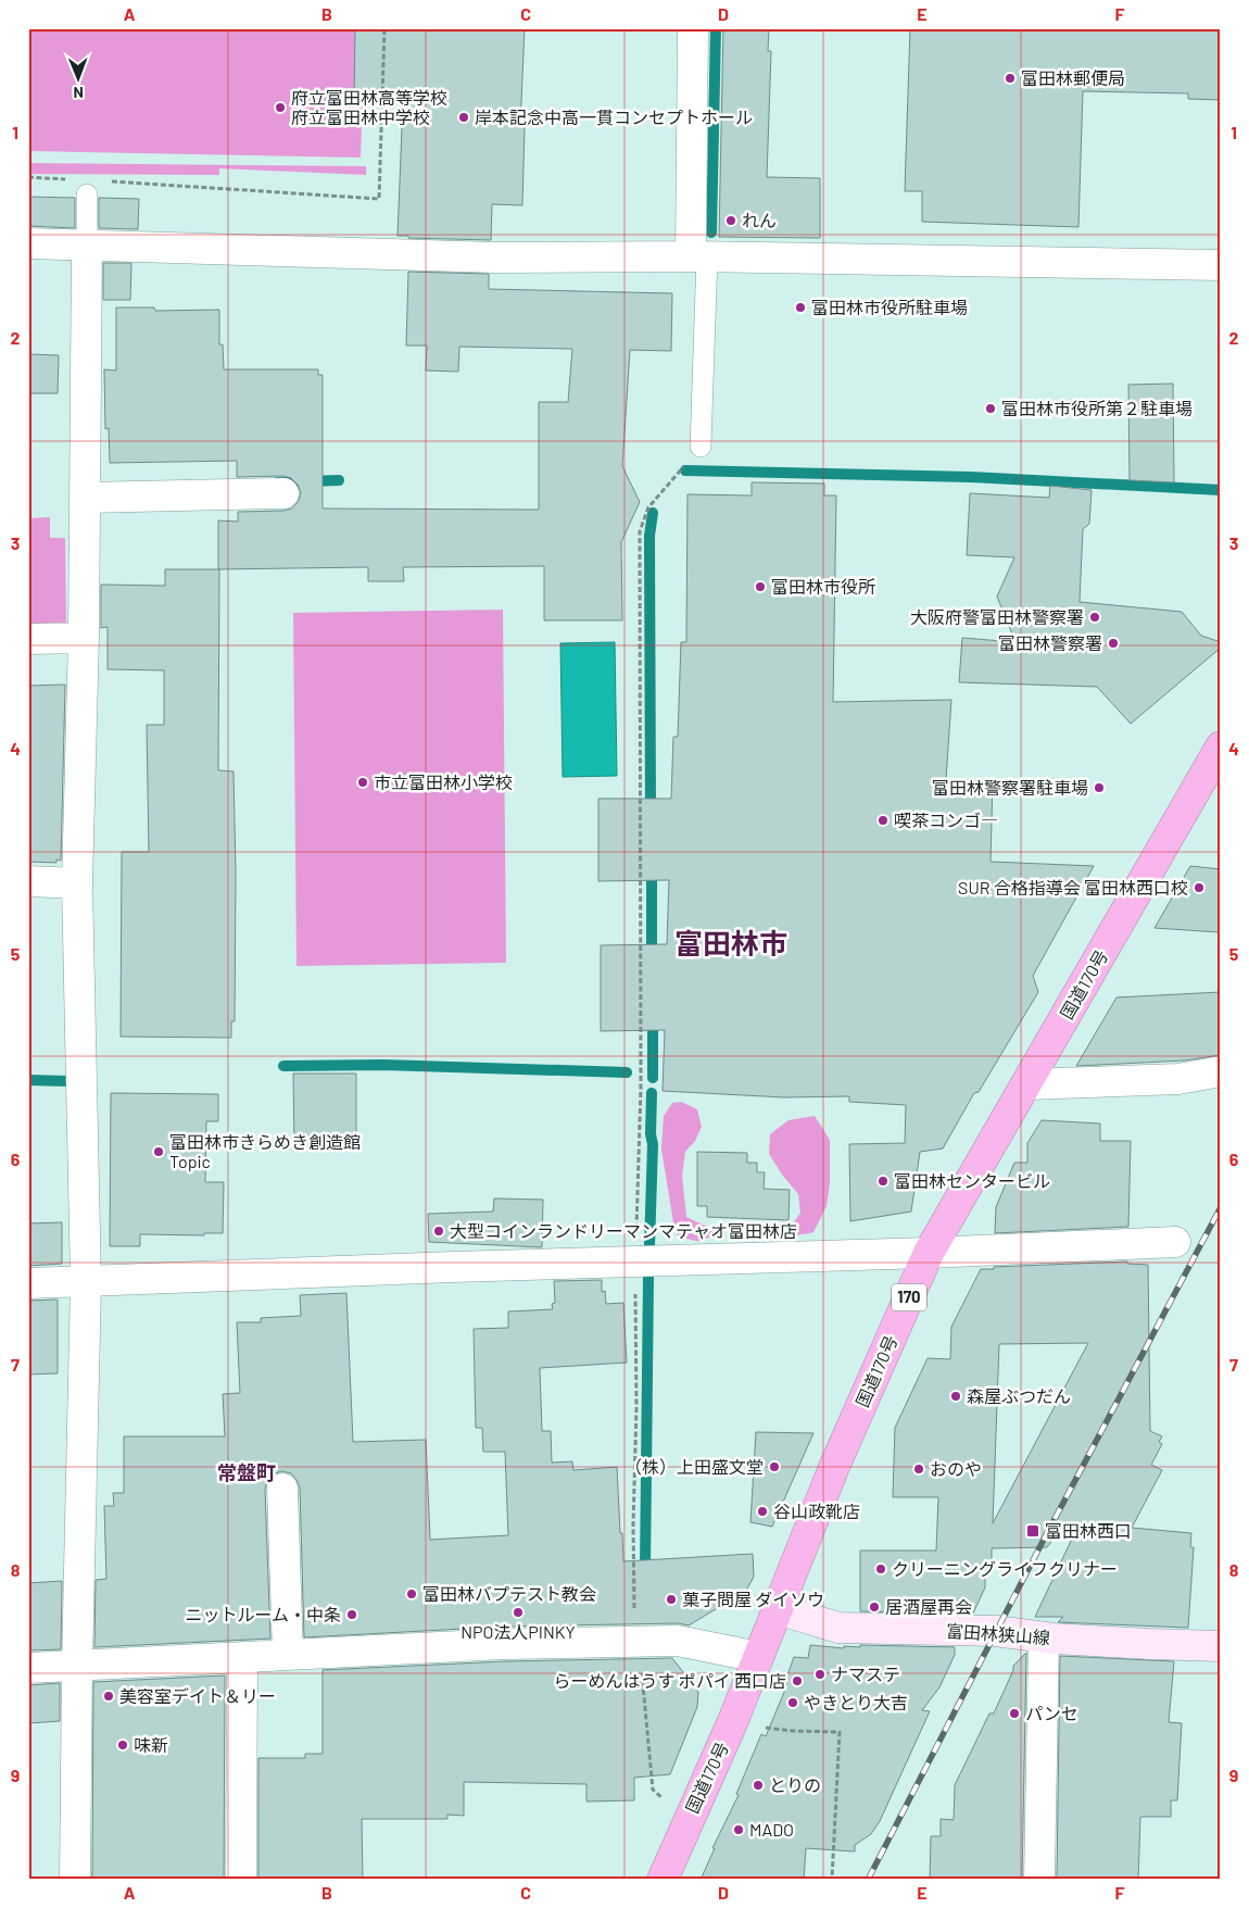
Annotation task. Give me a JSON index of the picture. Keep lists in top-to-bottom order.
{
  "streets": {
    "highway": ["国道170号", "170"],
    "main road": ["富田林狭山線"]
  },
  "crossings": [
    ["国道170号", "富田林狭山線"]
  ],
  "districts": ["富田林市", "常盤町"],
  "places": {
    "other": [
      "富田林郵便局",
      "府立富田林高等学校 府立富田林中学校",
      "岸本記念中高一貫コンセプトホール",
      "れん",
      "富田林市役所駐車場",
      "富田林市役所第２駐車場",
      "富田林市役所",
      "大阪府警富田林警察署",
      "富田林警察署",
      "市立富田林小学校",
      "富田林警察署駐車場",
      "喫茶コンゴ―",
      "SUR 合格指導会 富田林西口校",
      "富田林市きらめき創造館 Topic",
      "富田林センタービル",
      "大型コインランドリーマンマテャオ富田林店",
      "森屋ぶつだん",
      "（株）上田盛文堂",
      "おのや",
      "谷山政靴店",
      "クリーニングライフクリナー",
      "富田林バプテスト教会",
      "菓子問屋 ダイソウ",
      "居酒屋再会",
      "NPO法人PINKY",
      "ニットルーム・中条",
      "ナマステ",
      "らーめんはうす ポパイ 西口店",
      "美容室デイト＆リー",
      "やきとり大吉",
      "パンセ",
      "味新",
      "とりの",
      "MADO"
    ],
    "transit": ["富田林西口"]
  },
  "north": "bottom",
  "grid": {
    "columns": [
      "A",
      "B",
      "C",
      "D",
      "E",
      "F"
    ],
    "rows": [
      "1",
      "2",
      "3",
      "4",
      "5",
      "6",
      "7",
      "8",
      "9"
    ]
  }
}
